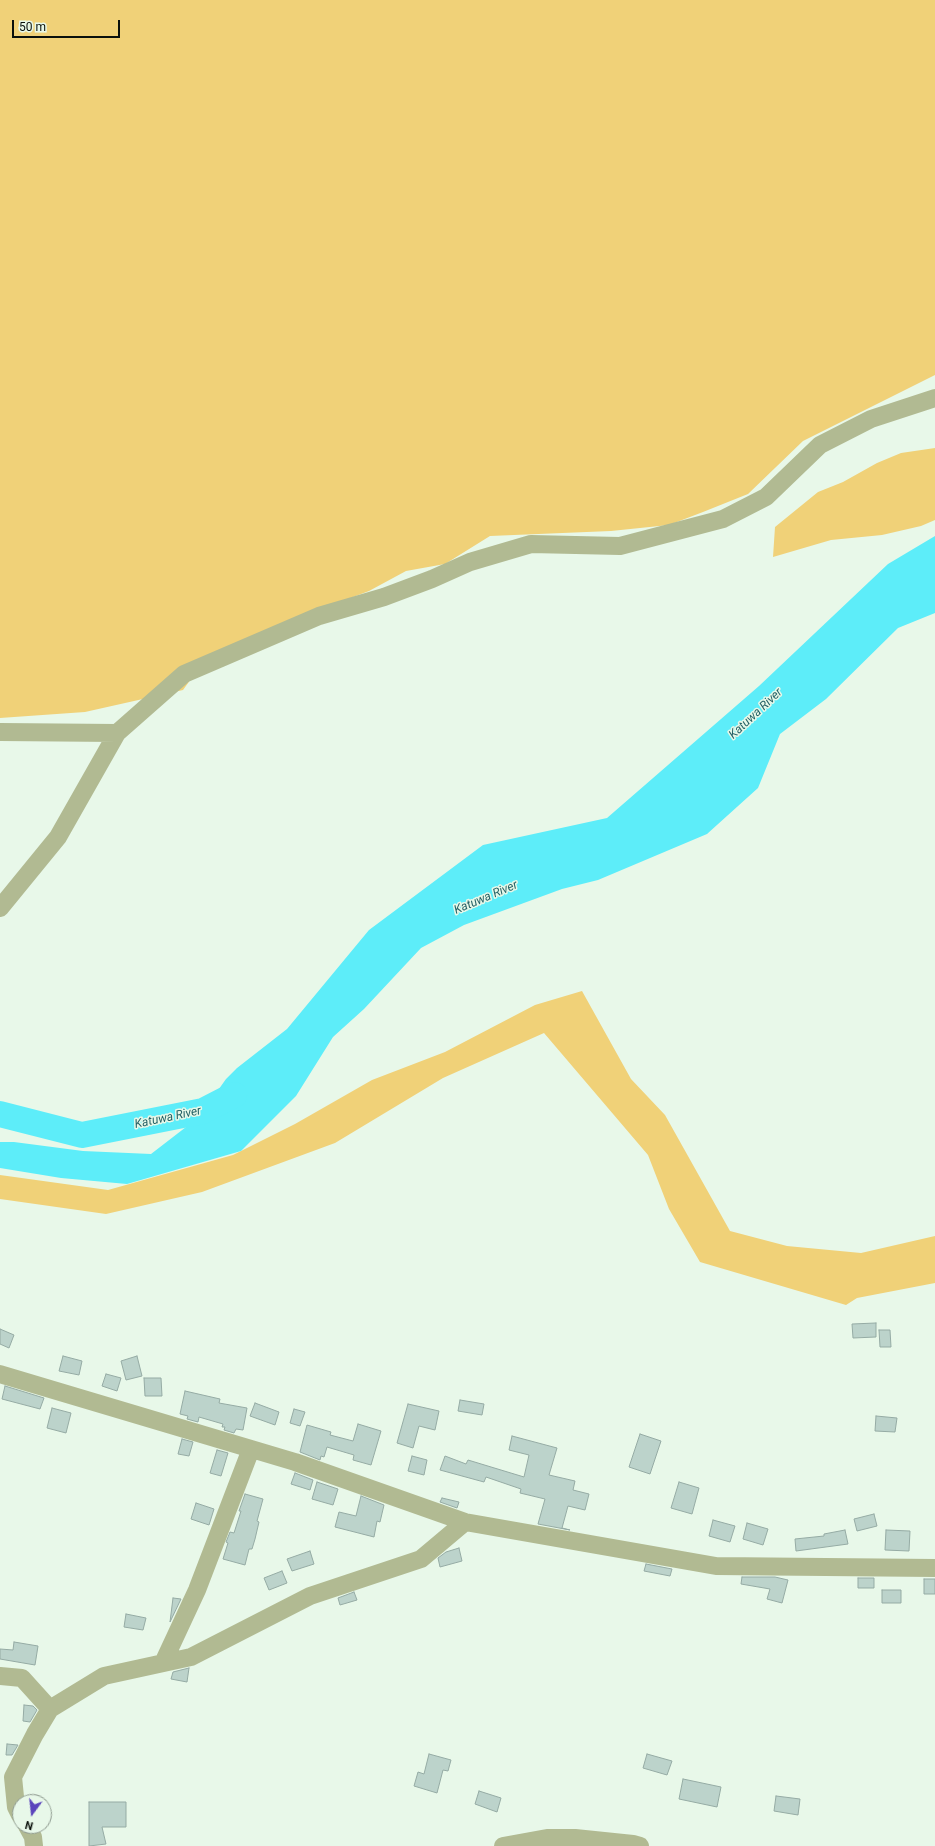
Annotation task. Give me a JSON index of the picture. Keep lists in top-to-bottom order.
{
  "water": ["Katuwa River"],
  "scale_bar": "50 m",
  "north": "bottom"
}
